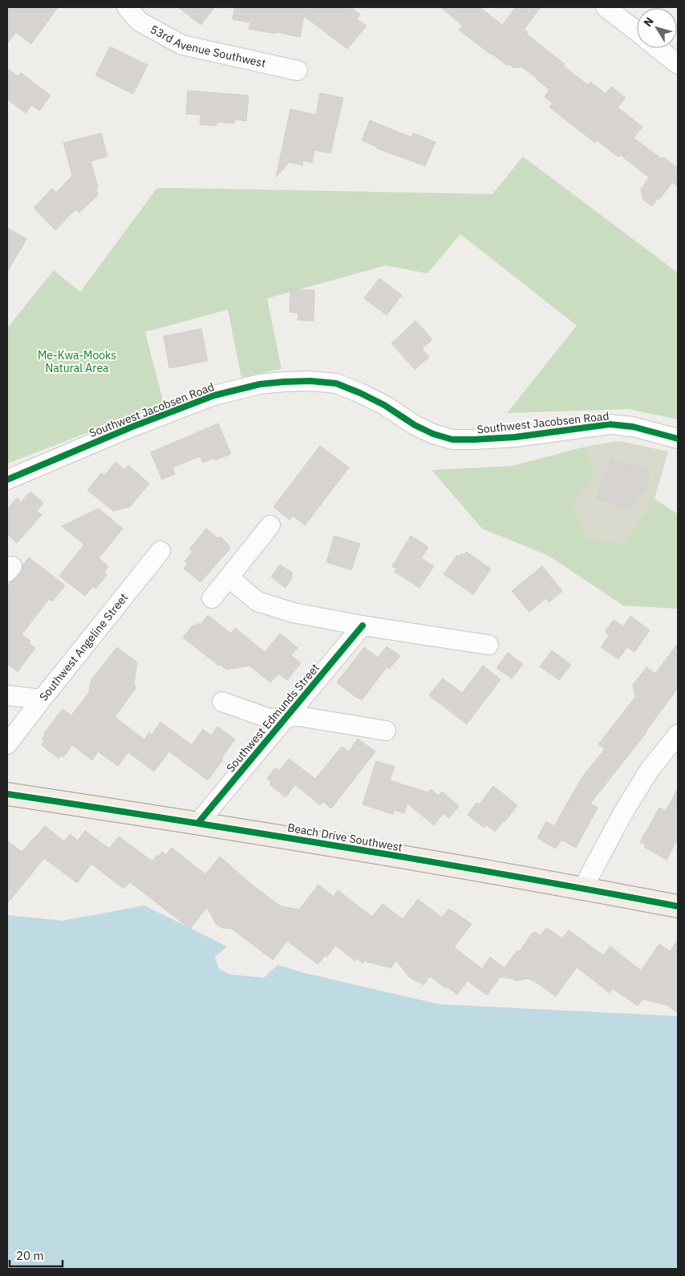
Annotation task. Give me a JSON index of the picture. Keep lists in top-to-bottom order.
{
  "streets": {
    "main road": ["Beach Drive Southwest"],
    "street": [
      "53rd Avenue Southwest",
      "Southwest Jacobsen Road",
      "Southwest Angeline Street",
      "Southwest Edmunds Street"
    ]
  },
  "crossings": [
    ["Southwest Edmunds Street", "Beach Drive Southwest"]
  ],
  "parks": ["Me-Kwa-Mooks Natural Area"],
  "scale_bar": "20 m",
  "north": "top left"
}
